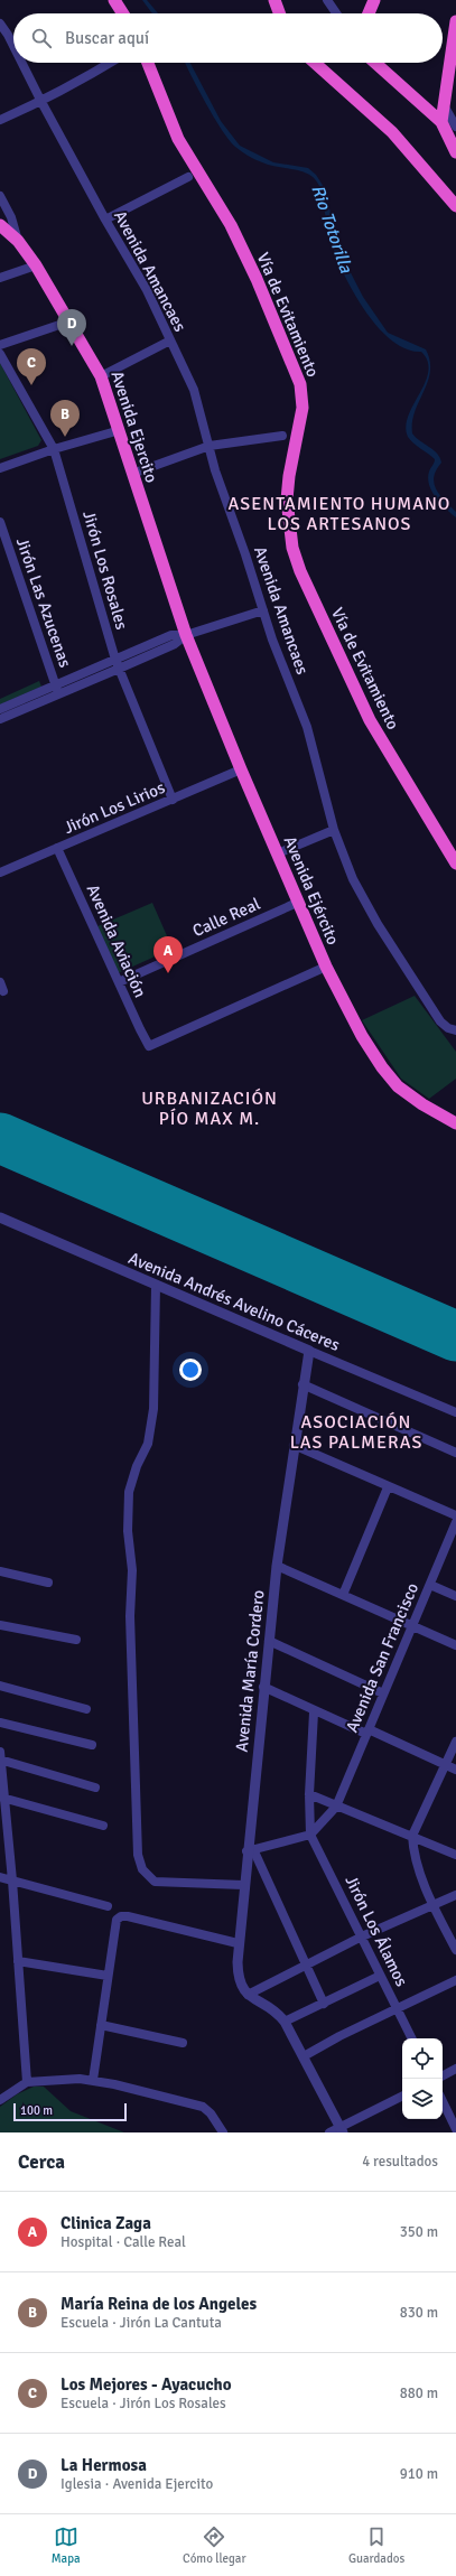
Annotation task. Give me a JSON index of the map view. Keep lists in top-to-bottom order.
{
  "streets": {
    "highway": ["Vía de Evitamiento", "Avenida Ejercito", "Avenida Ejército"],
    "street": [
      "Avenida Amancaes",
      "Jirón Los Rosales",
      "Jirón Las Azucenas",
      "Jirón Los Lirios",
      "Calle Real",
      "Avenida Aviación",
      "Avenida Andrés Avelino Cáceres",
      "Avenida San Francisco",
      "Avenida María Cordero",
      "Jirón Los Álamos"
    ]
  },
  "crossings": [
    ["Avenida Ejercito", "Avenida Ejército"],
    ["Jirón Los Rosales", "Jirón Los Lirios"],
    ["Jirón Los Lirios", "Avenida Ejército"],
    ["Jirón Los Lirios", "Avenida Aviación"],
    ["Avenida Ejército", "Calle Real"],
    ["Avenida Ejército", "Avenida Aviación"],
    ["Calle Real", "Avenida Aviación"],
    ["Avenida Andrés Avelino Cáceres", "Avenida María Cordero"],
    ["Avenida San Francisco", "Jirón Los Álamos"]
  ],
  "districts": ["ASENTAMIENTO HUMANO LOS ARTESANOS", "URBANIZACIÓN PÍO MAX M.", "ASOCIACIÓN LAS PALMERAS"],
  "water": ["Rio Totorilla"],
  "scale_bar": "100 m",
  "page": {
    "search": "Buscar aquí",
    "pins": [
      "D",
      "C",
      "B",
      "A"
    ],
    "scale": "100 m",
    "heading": ["Cerca", "4 resultados"],
    "list": [
      {
        "mark": "A",
        "name": "Clinica Zaga",
        "note": "Hospital · Calle Real",
        "value": "350 m"
      },
      {
        "mark": "B",
        "name": "María Reina de los Angeles",
        "note": "Escuela · Jirón La Cantuta",
        "value": "830 m"
      },
      {
        "mark": "C",
        "name": "Los Mejores - Ayacucho",
        "note": "Escuela · Jirón Los Rosales",
        "value": "880 m"
      },
      {
        "mark": "D",
        "name": "La Hermosa",
        "note": "Iglesia · Avenida Ejercito",
        "value": "910 m"
      }
    ],
    "nav": ["Mapa", "Cómo llegar", "Guardados"]
  }
}
